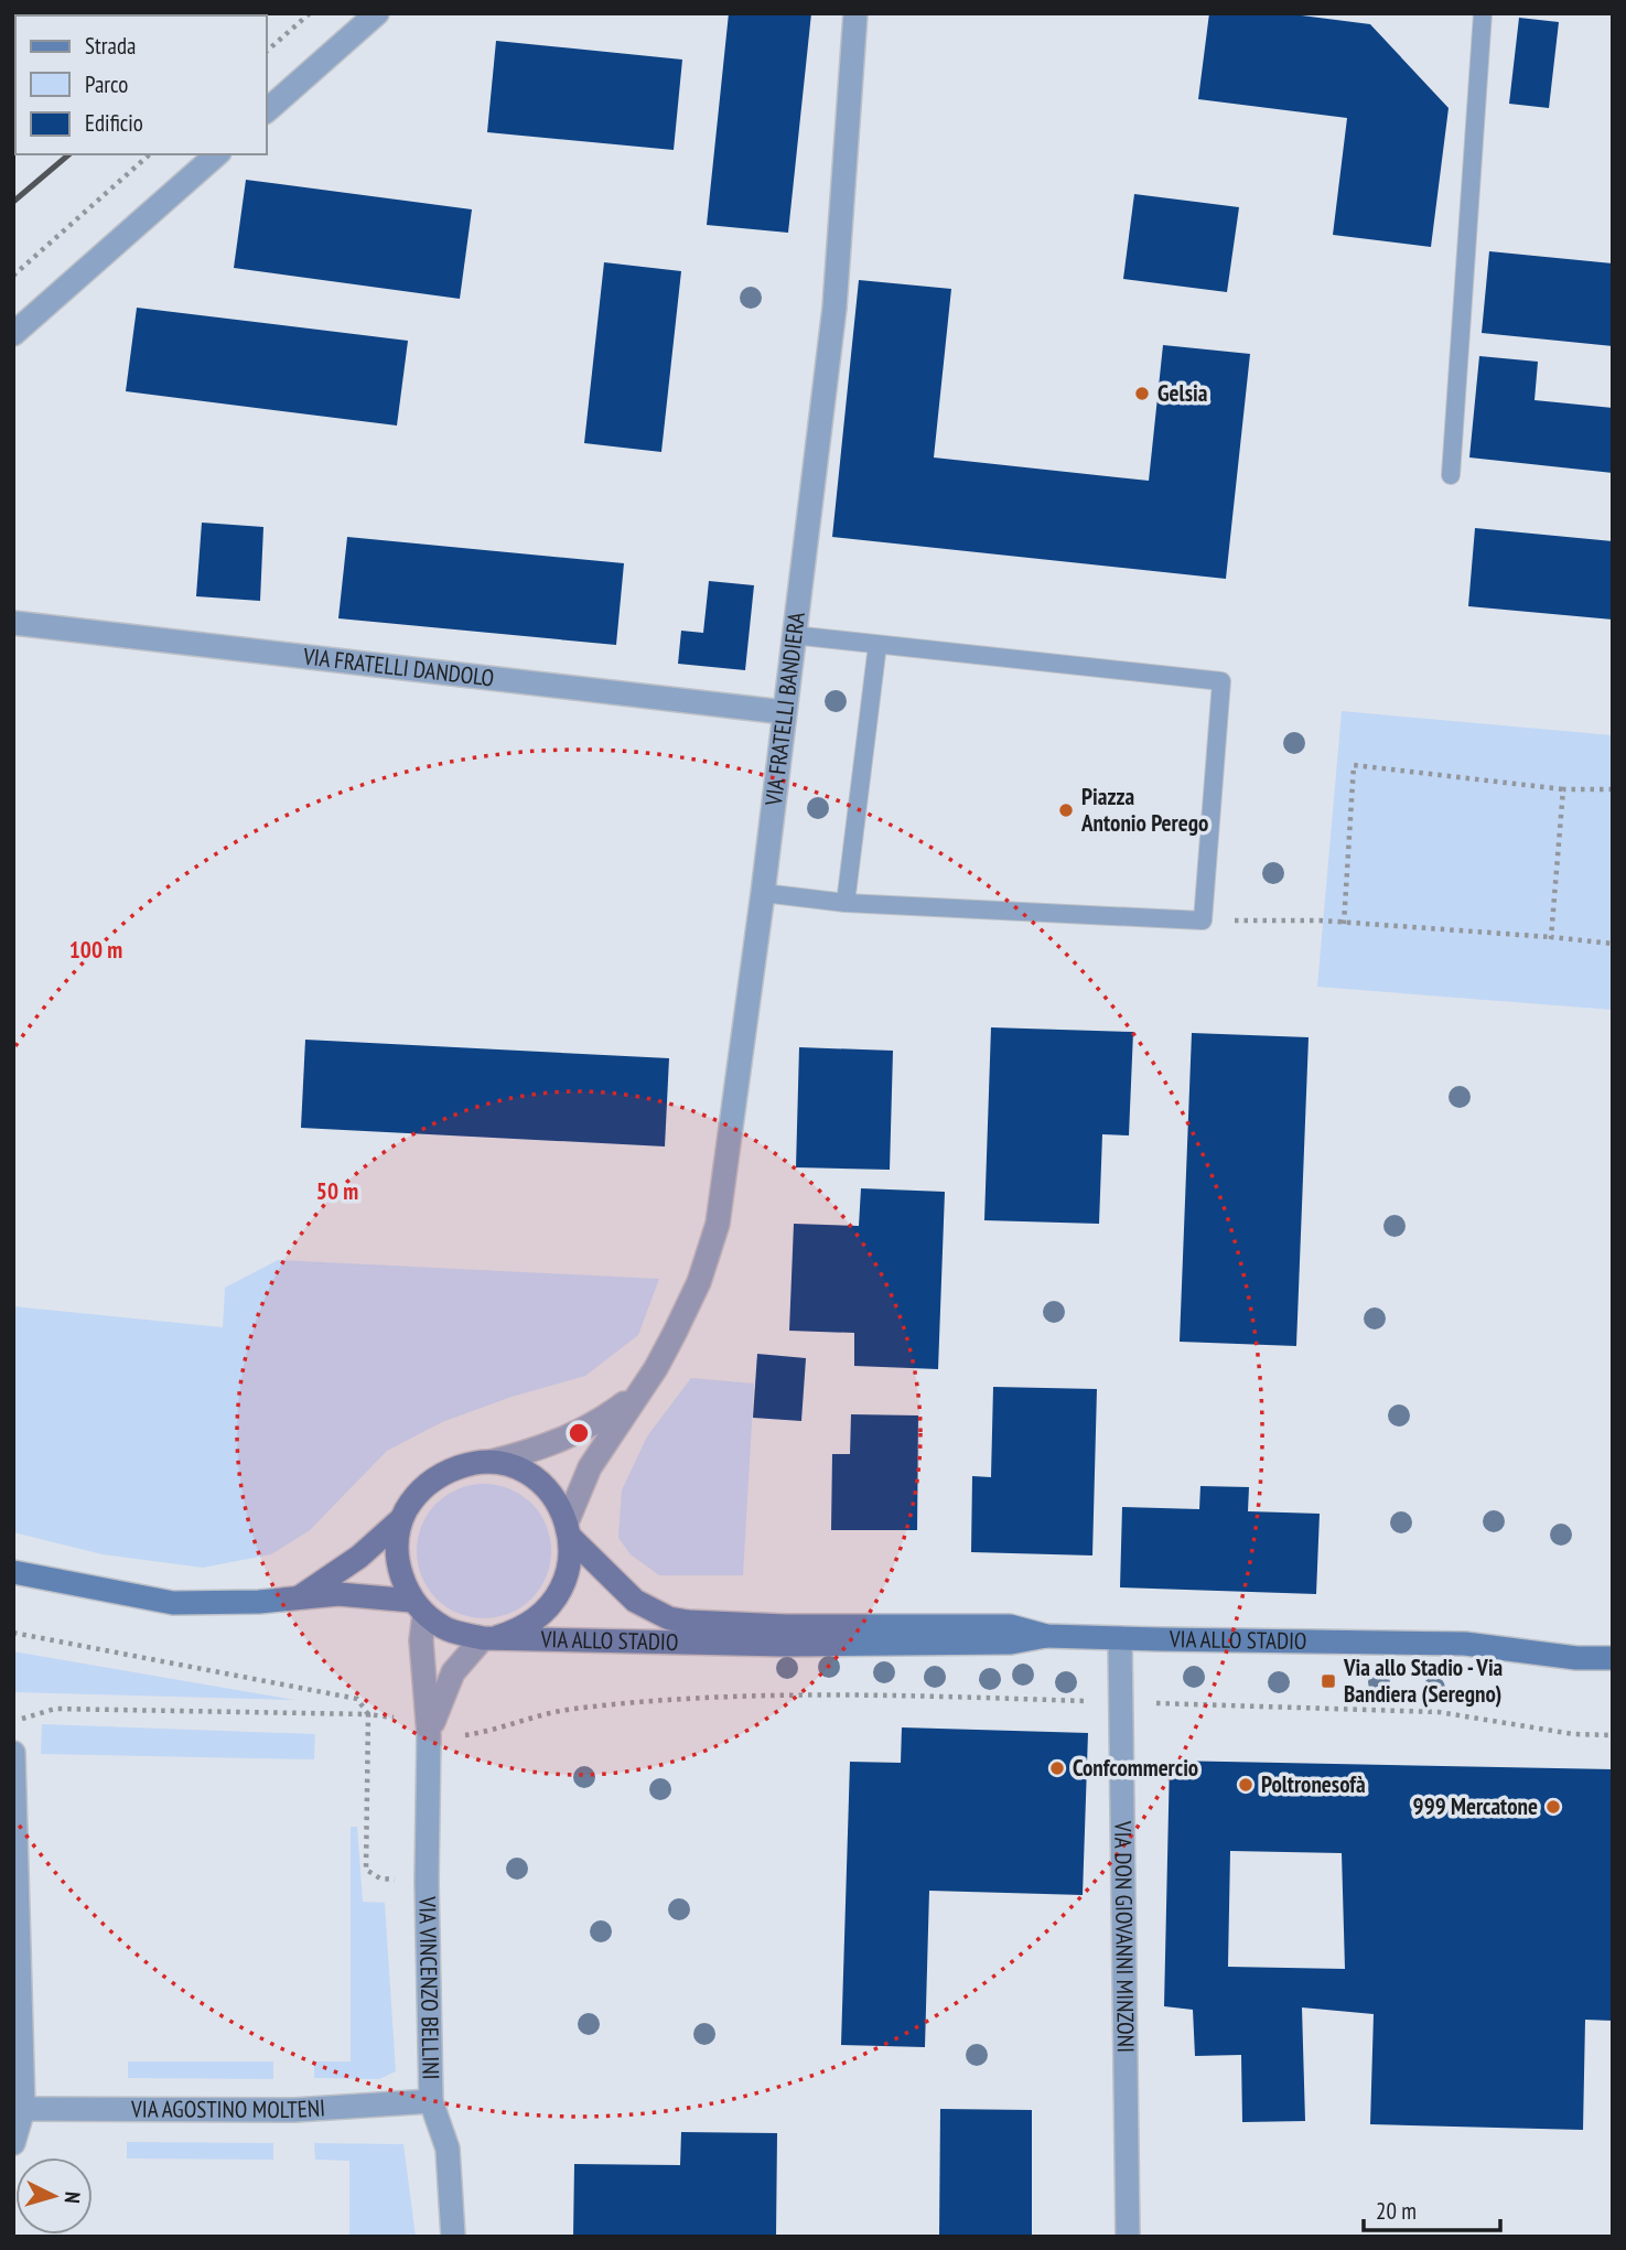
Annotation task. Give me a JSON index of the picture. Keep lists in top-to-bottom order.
{
  "streets": {
    "main road": ["VIA ALLO STADIO"],
    "street": [
      "VIA FRATELLI DANDOLO",
      "VIA FRATELLI BANDIERA",
      "VIA DON GIOVANNI MINZONI",
      "VIA VINCENZO BELLINI",
      "VIA AGOSTINO MOLTENI"
    ]
  },
  "crossings": [
    ["VIA FRATELLI DANDOLO", "VIA FRATELLI BANDIERA"],
    ["VIA FRATELLI BANDIERA", "VIA ALLO STADIO"],
    ["VIA FRATELLI BANDIERA", "VIA VINCENZO BELLINI"],
    ["VIA ALLO STADIO", "VIA DON GIOVANNI MINZONI"],
    ["VIA ALLO STADIO", "VIA VINCENZO BELLINI"],
    ["VIA VINCENZO BELLINI", "VIA AGOSTINO MOLTENI"]
  ],
  "places": {
    "other": [
      "Gelsia",
      "Piazza Antonio Perego",
      "Confcommercio",
      "Poltronesofà",
      "999 Mercatone"
    ],
    "transit": ["Via allo Stadio - Via Bandiera (Seregno)"]
  },
  "legend": ["Strada", "Parco", "Edificio"],
  "scale_bar": "20 m",
  "north": "right",
  "rings": ["100 m", "50 m"]
}
